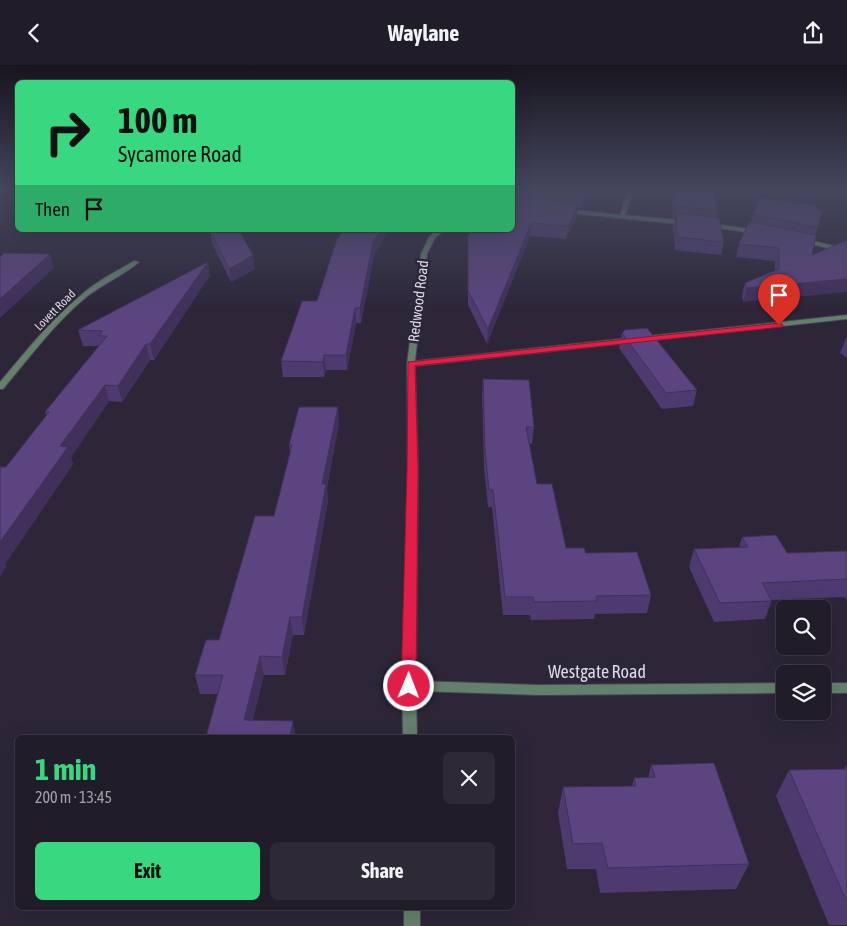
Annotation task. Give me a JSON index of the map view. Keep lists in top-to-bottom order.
{
  "streets": {
    "street": ["Redwood Road", "Lovett Road", "Westgate Road"]
  },
  "crossings": [
    ["Redwood Road", "Westgate Road"]
  ],
  "page": {
    "header": "Waylane",
    "turn": ["100 m", "Sycamore Road"],
    "then": "Then",
    "heading": ["1 min", "200 m · 13:45"],
    "buttons": ["Exit", "Share"]
  }
}
